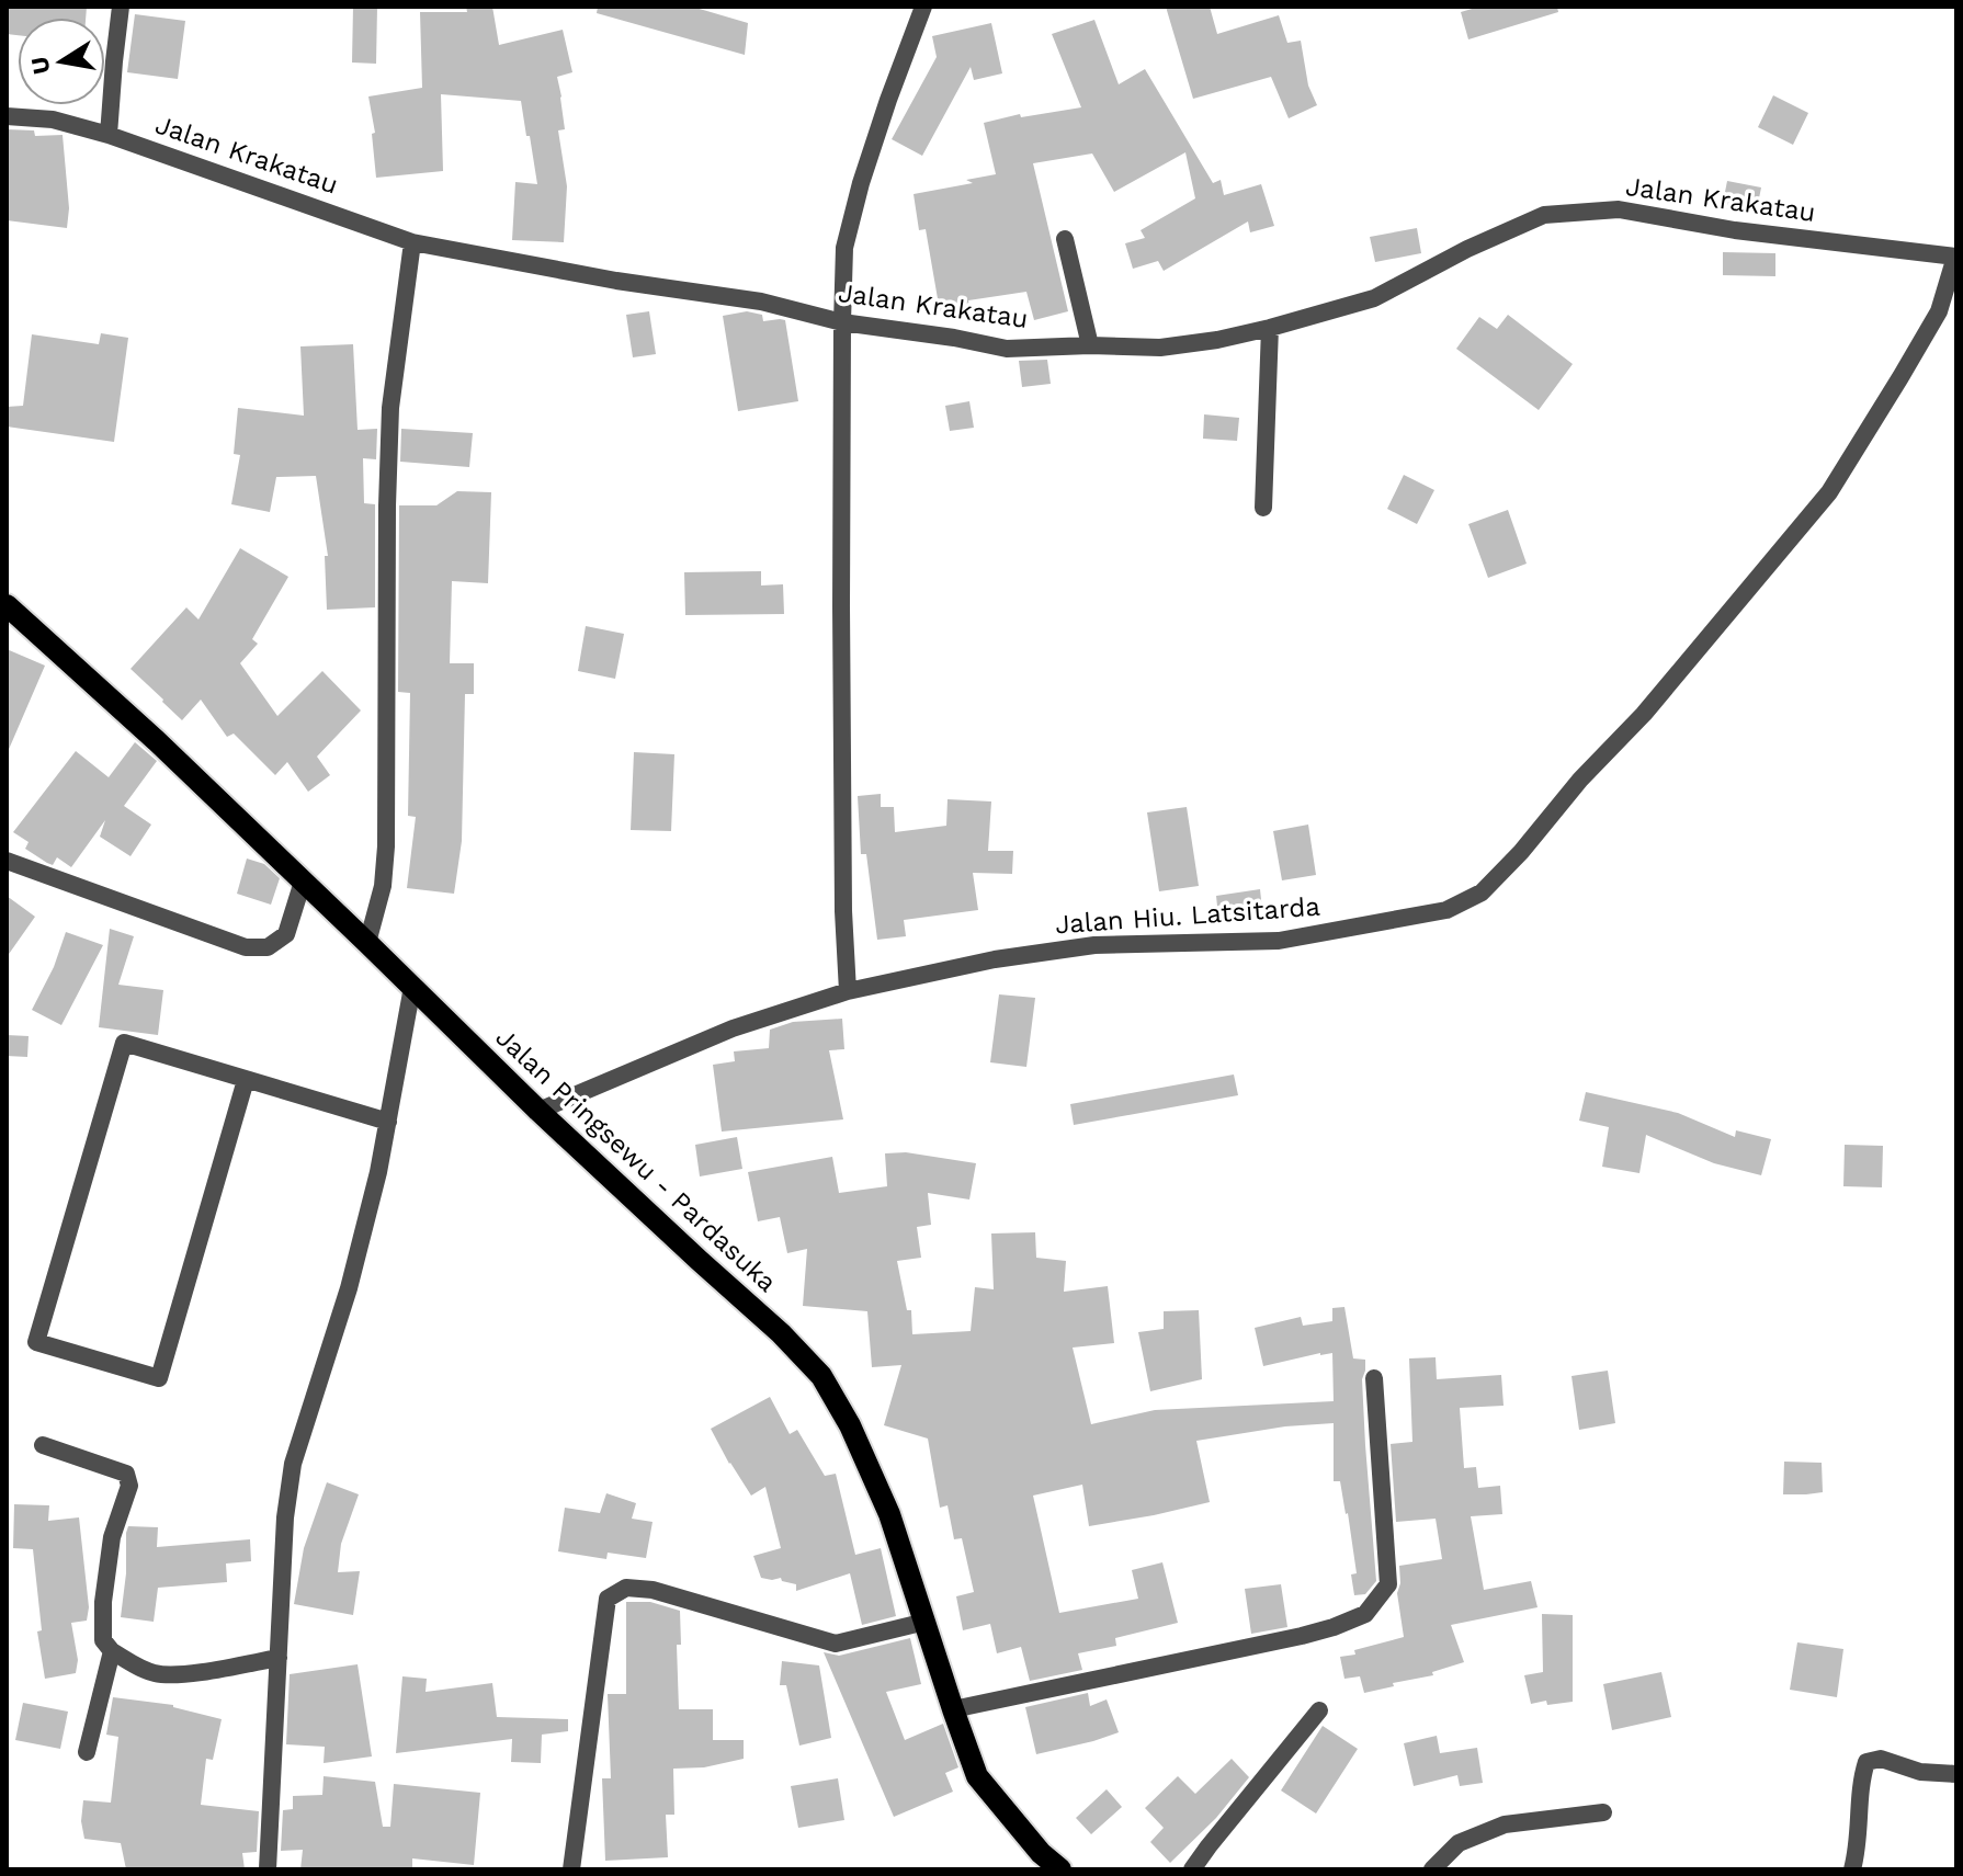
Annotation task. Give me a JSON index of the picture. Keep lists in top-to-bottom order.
{
  "streets": {
    "main road": ["Jalan Pringsewu - Pardasuka"],
    "street": ["Jalan Krakatau", "Jalan Hiu. Latsitarda"]
  },
  "crossings": [
    ["Jalan Krakatau", "Jalan Hiu. Latsitarda"],
    ["Jalan Hiu. Latsitarda", "Jalan Pringsewu - Pardasuka"]
  ],
  "north": "left"
}
